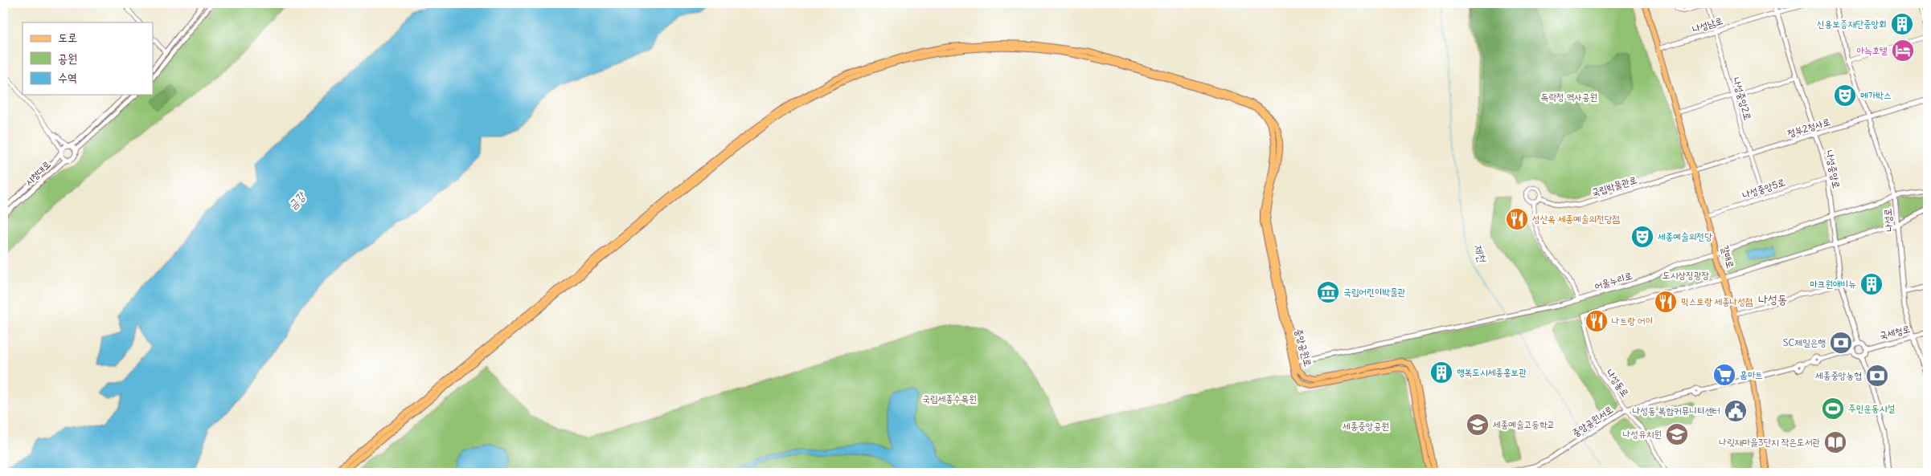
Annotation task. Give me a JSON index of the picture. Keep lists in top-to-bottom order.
{
  "streets": {
    "main road": ["갈매로", "중앙공원로"],
    "street": [
      "나성남로",
      "나성중앙2로",
      "정부2청사로",
      "나성중앙로",
      "시청대로",
      "국립박물관로",
      "나성중앙5로",
      "나성로",
      "어울누리로",
      "국세청로",
      "나성동로",
      "중앙공원서로"
    ]
  },
  "crossings": [
    ["나성남로", "나성중앙2로"],
    ["나성남로", "나성중앙로"],
    ["나성남로", "갈매로"],
    ["나성중앙2로", "정부2청사로"],
    ["나성중앙2로", "나성중앙5로"],
    ["정부2청사로", "나성중앙로"],
    ["정부2청사로", "국립박물관로"],
    ["정부2청사로", "나성로"],
    ["정부2청사로", "갈매로"],
    ["나성중앙로", "나성중앙5로"],
    ["나성중앙로", "어울누리로"],
    ["나성중앙로", "국세청로"],
    ["국립박물관로", "갈매로"],
    ["나성중앙5로", "갈매로"],
    ["나성로", "어울누리로"],
    ["나성로", "국세청로"],
    ["갈매로", "어울누리로"],
    ["갈매로", "중앙공원서로"],
    ["어울누리로", "중앙공원로"],
    ["나성동로", "중앙공원서로"]
  ],
  "districts": ["나성동"],
  "water": ["금강", "제천"],
  "parks": [
    "독락정 역사공원",
    "도시상징광장",
    "국립세종수목원",
    "세종중앙공원"
  ],
  "places": {
    "building": ["신용보증재단중앙회", "마크원애비뉴", "행복도시세종홍보관"],
    "hotel": ["아늑호텔"],
    "theatre": ["메가박스", "세종예술의전당"],
    "restaurant": ["성산옥 세종예술의전당점", "믹스토랑 세종나성점", "나트랑 어이"],
    "museum": ["국립어린이박물관"],
    "bank": ["SC제일은행", "세종중앙농협"],
    "supermarket": ["홈마트"],
    "sports": ["주민운동시설"],
    "public building": ["나성동 복합커뮤니티센터"],
    "school or university": ["세종예술고등학교", "나성유치원"],
    "library": ["나릿재마을3단지 작은도서관"]
  },
  "legend": ["도로", "공원", "수역"]
}
